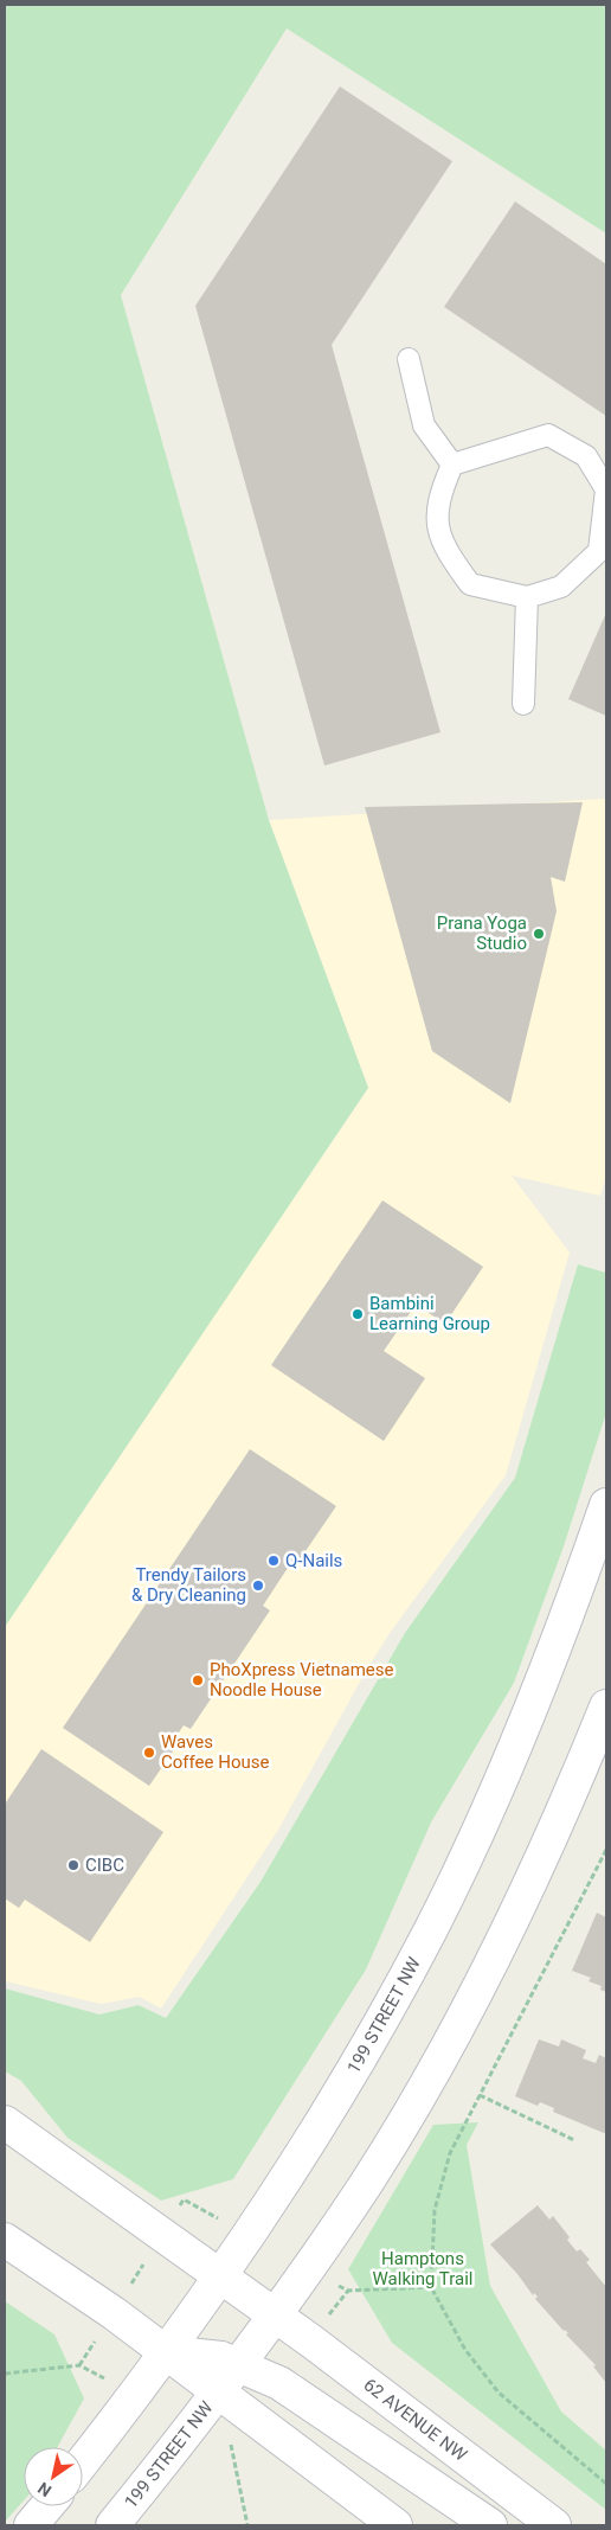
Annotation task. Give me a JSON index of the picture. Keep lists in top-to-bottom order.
{
  "streets": {
    "main road": ["199 STREET NW", "62 AVENUE NW"]
  },
  "crossings": [
    ["199 STREET NW", "62 AVENUE NW"]
  ],
  "parks": ["Hamptons Walking Trail"],
  "places": [
    "Prana Yoga Studio",
    "Bambini Learning Group",
    "Q-Nails",
    "Trendy Tailors & Dry Cleaning",
    "PhoXpress Vietnamese Noodle House",
    "Waves Coffee House",
    "CIBC"
  ],
  "north": "bottom left"
}
